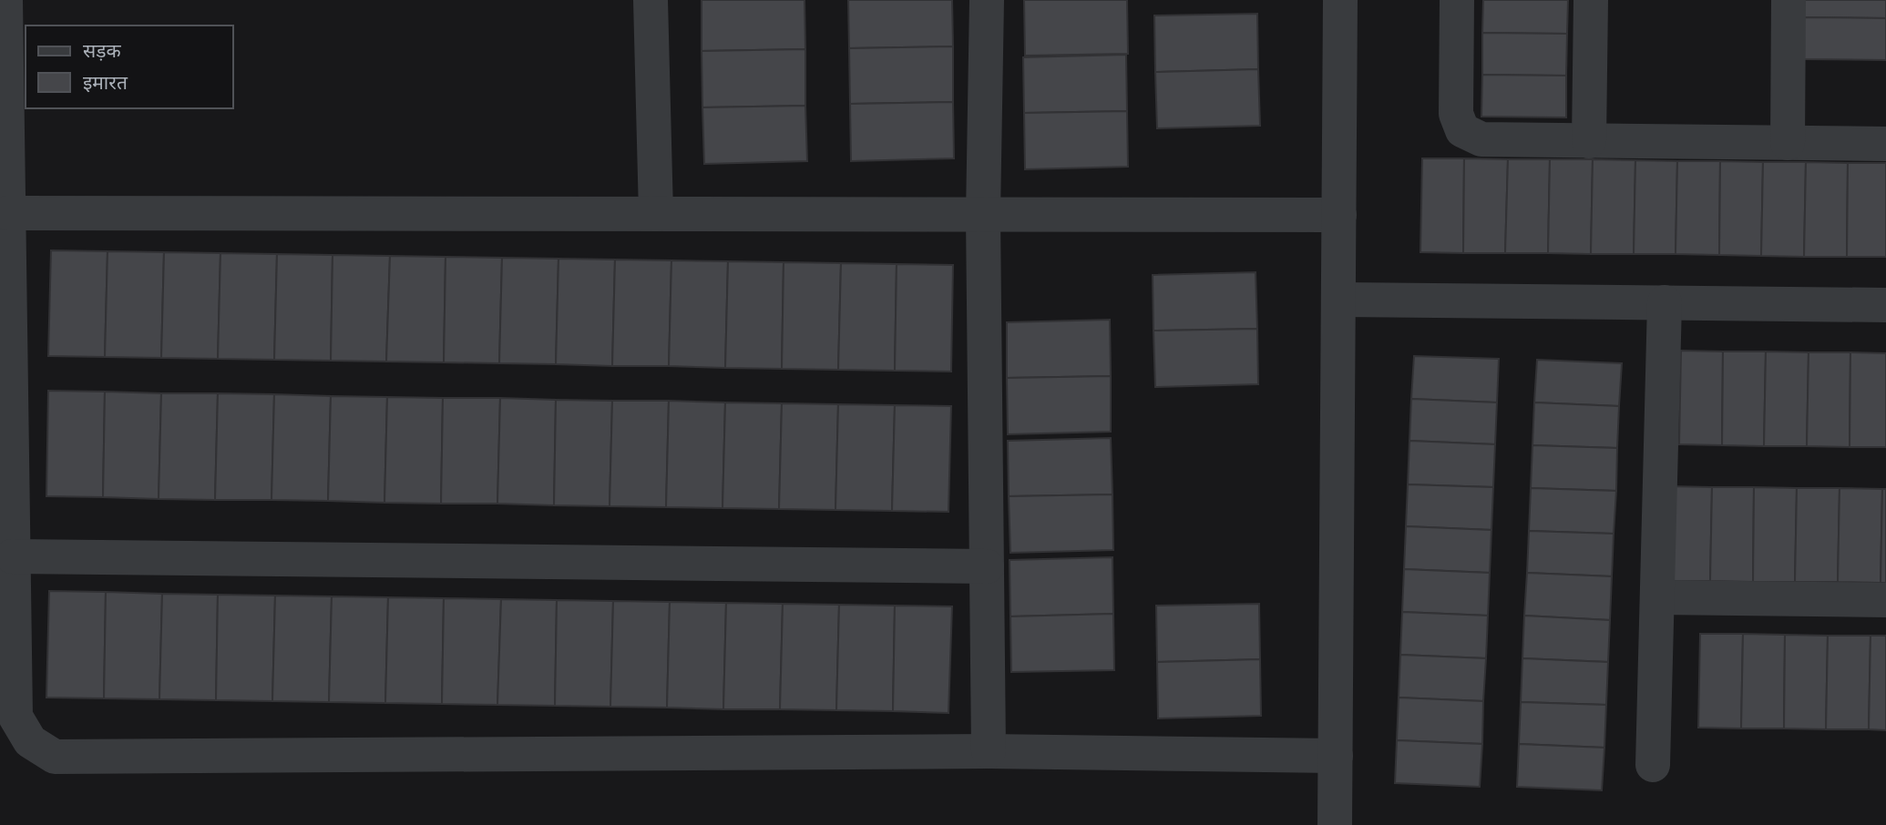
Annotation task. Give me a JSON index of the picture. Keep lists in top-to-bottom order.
{
  "legend": ["सड़क", "इमारत"]
}
